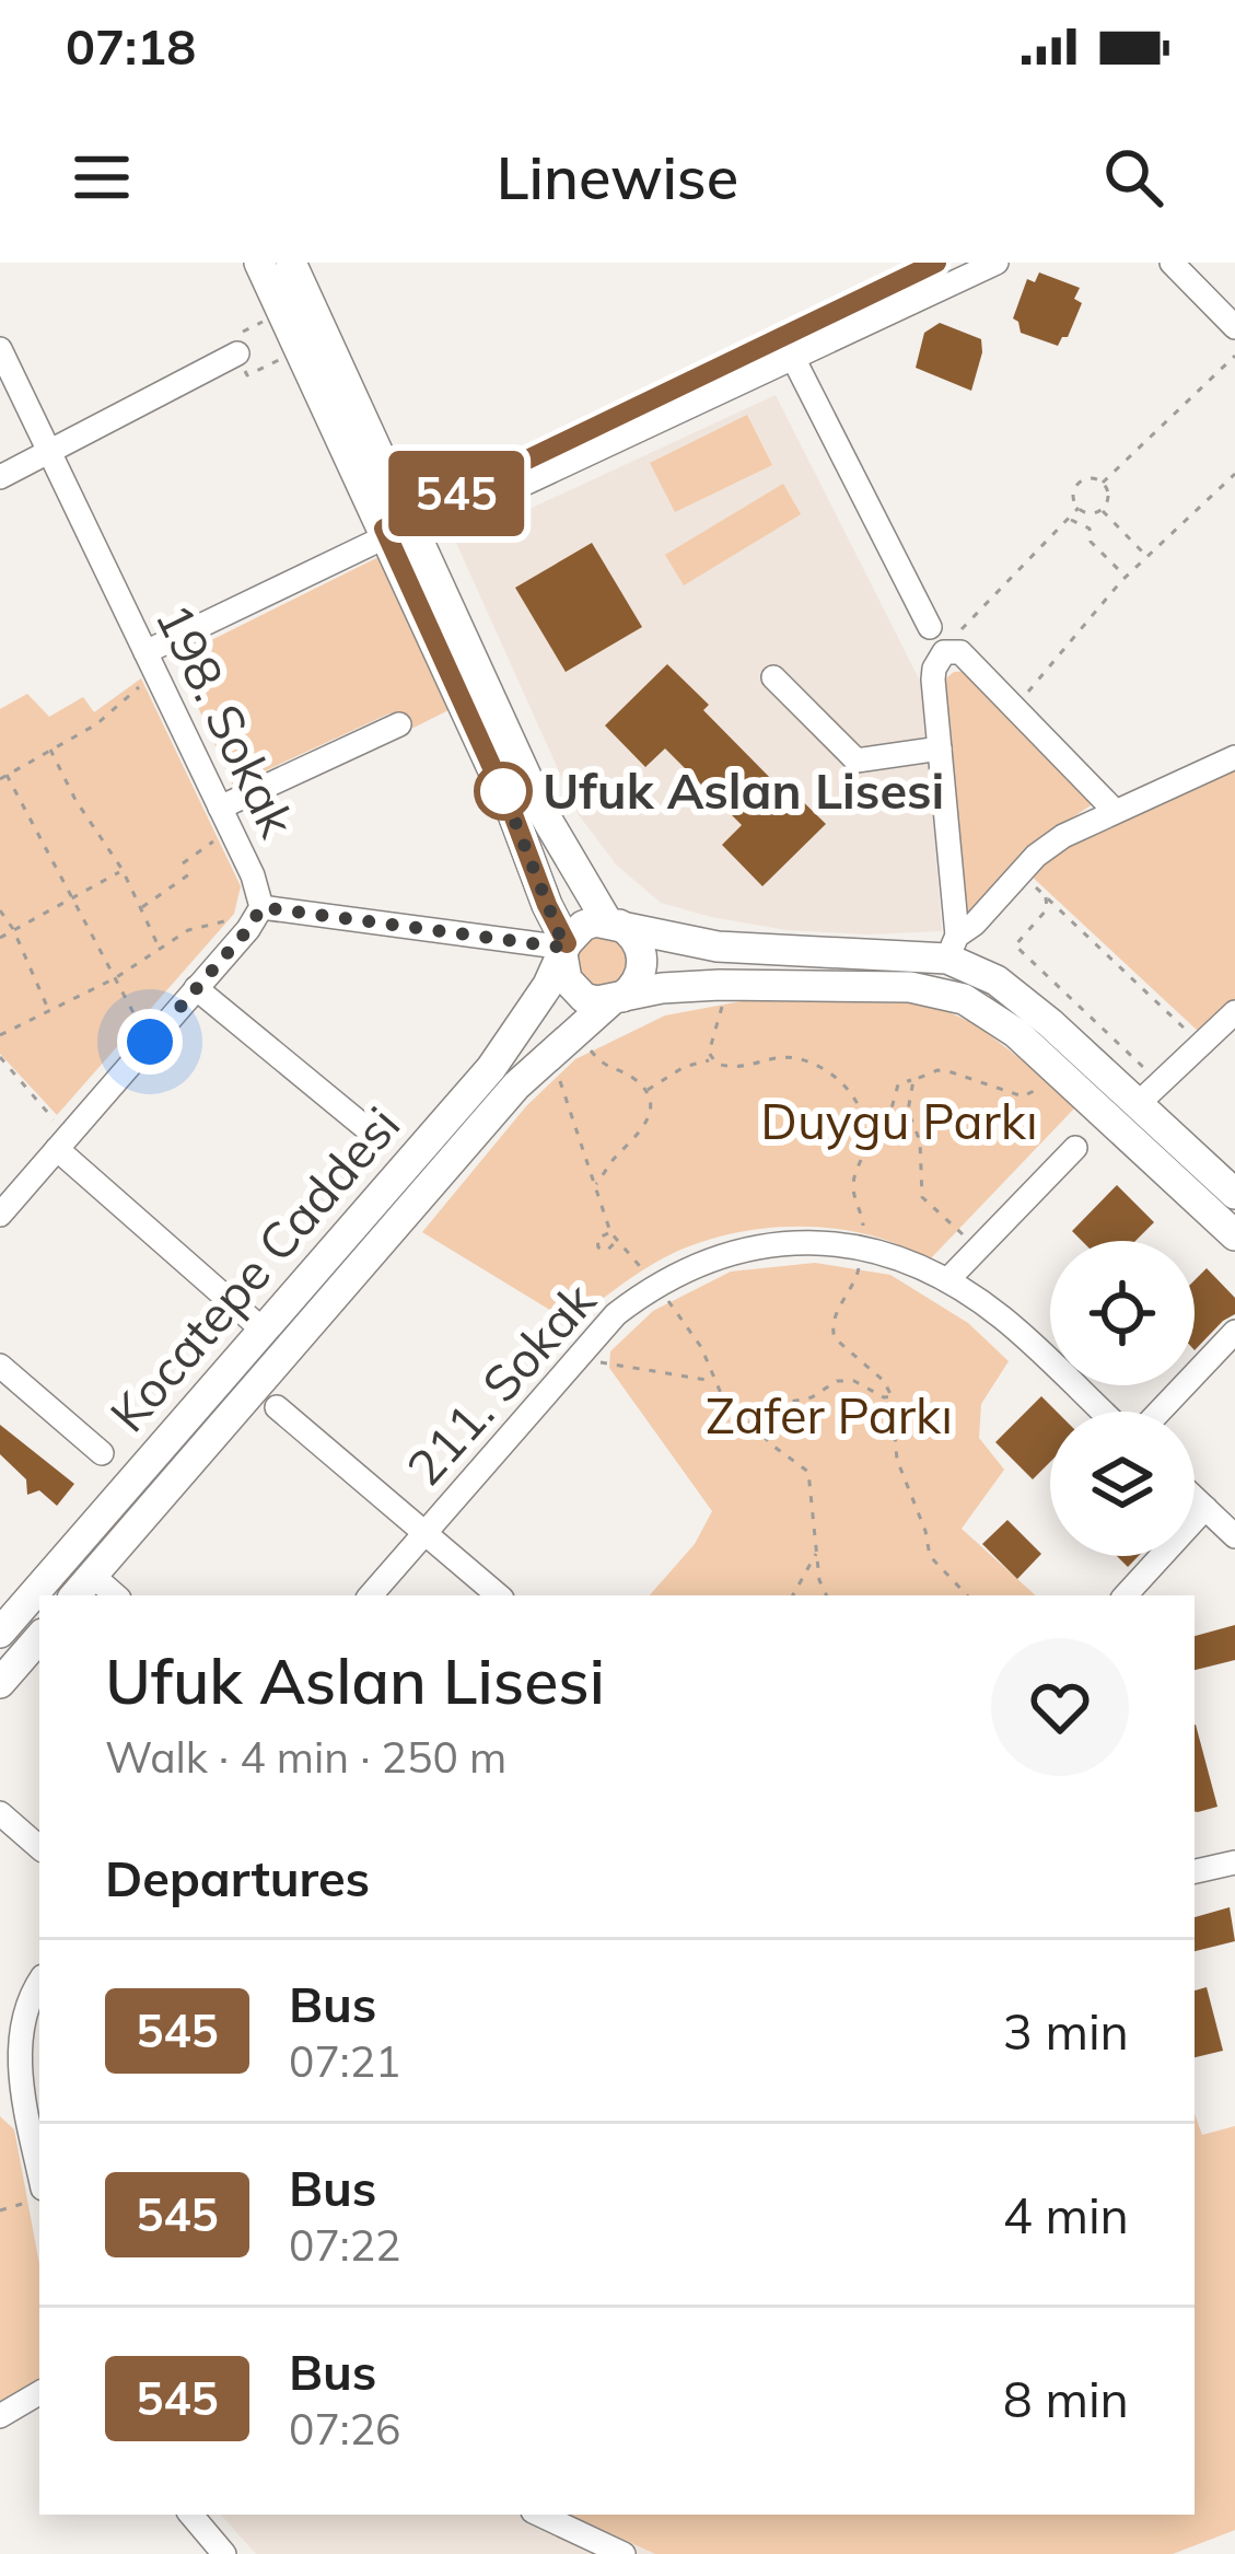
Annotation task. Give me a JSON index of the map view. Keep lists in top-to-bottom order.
{
  "streets": {
    "main road": ["Kocatepe Caddesi"],
    "street": ["198. Sokak", "211. Sokak"]
  },
  "parks": ["Duygu Parkı", "Zafer Parkı"],
  "places": ["Ufuk Aslan Lisesi"],
  "lines": ["bus line 545"],
  "page": {
    "status": "07:18",
    "header": "Linewise",
    "on_map": "545",
    "heading": [
      ["Ufuk Aslan Lisesi", "Walk · 4 min · 250 m"],
      "Departures"
    ],
    "list": [
      {
        "mark": "545",
        "name": "Bus",
        "note": "07:21",
        "value": "3 min"
      },
      {
        "mark": "545",
        "name": "Bus",
        "note": "07:22",
        "value": "4 min"
      },
      {
        "mark": "545",
        "name": "Bus",
        "note": "07:26",
        "value": "8 min"
      }
    ]
  }
}
